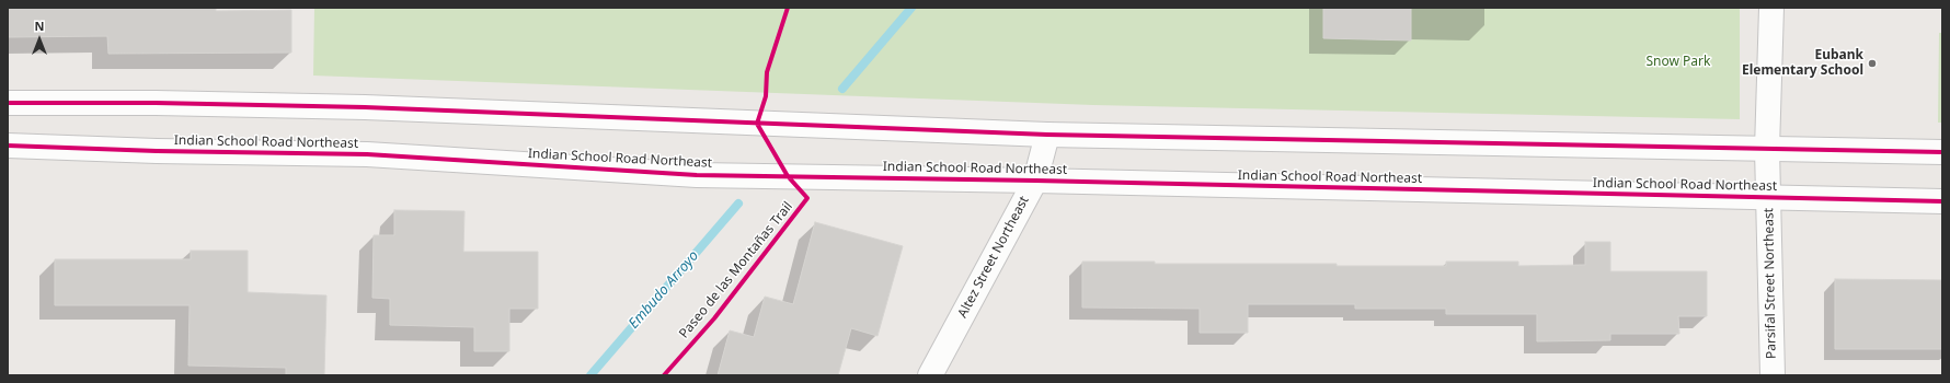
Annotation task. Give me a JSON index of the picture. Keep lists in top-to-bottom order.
{
  "streets": {
    "street": ["Indian School Road Northeast", "Altez Street Northeast", "Parsifal Street Northeast"],
    "cycle path": ["Paseo de las Montañas Trail"]
  },
  "crossings": [
    ["Indian School Road Northeast", "Altez Street Northeast"],
    ["Indian School Road Northeast", "Parsifal Street Northeast"]
  ],
  "water": ["Embudo Arroyo"],
  "parks": ["Snow Park"],
  "places": ["Eubank Elementary School"],
  "north": "top"
}
